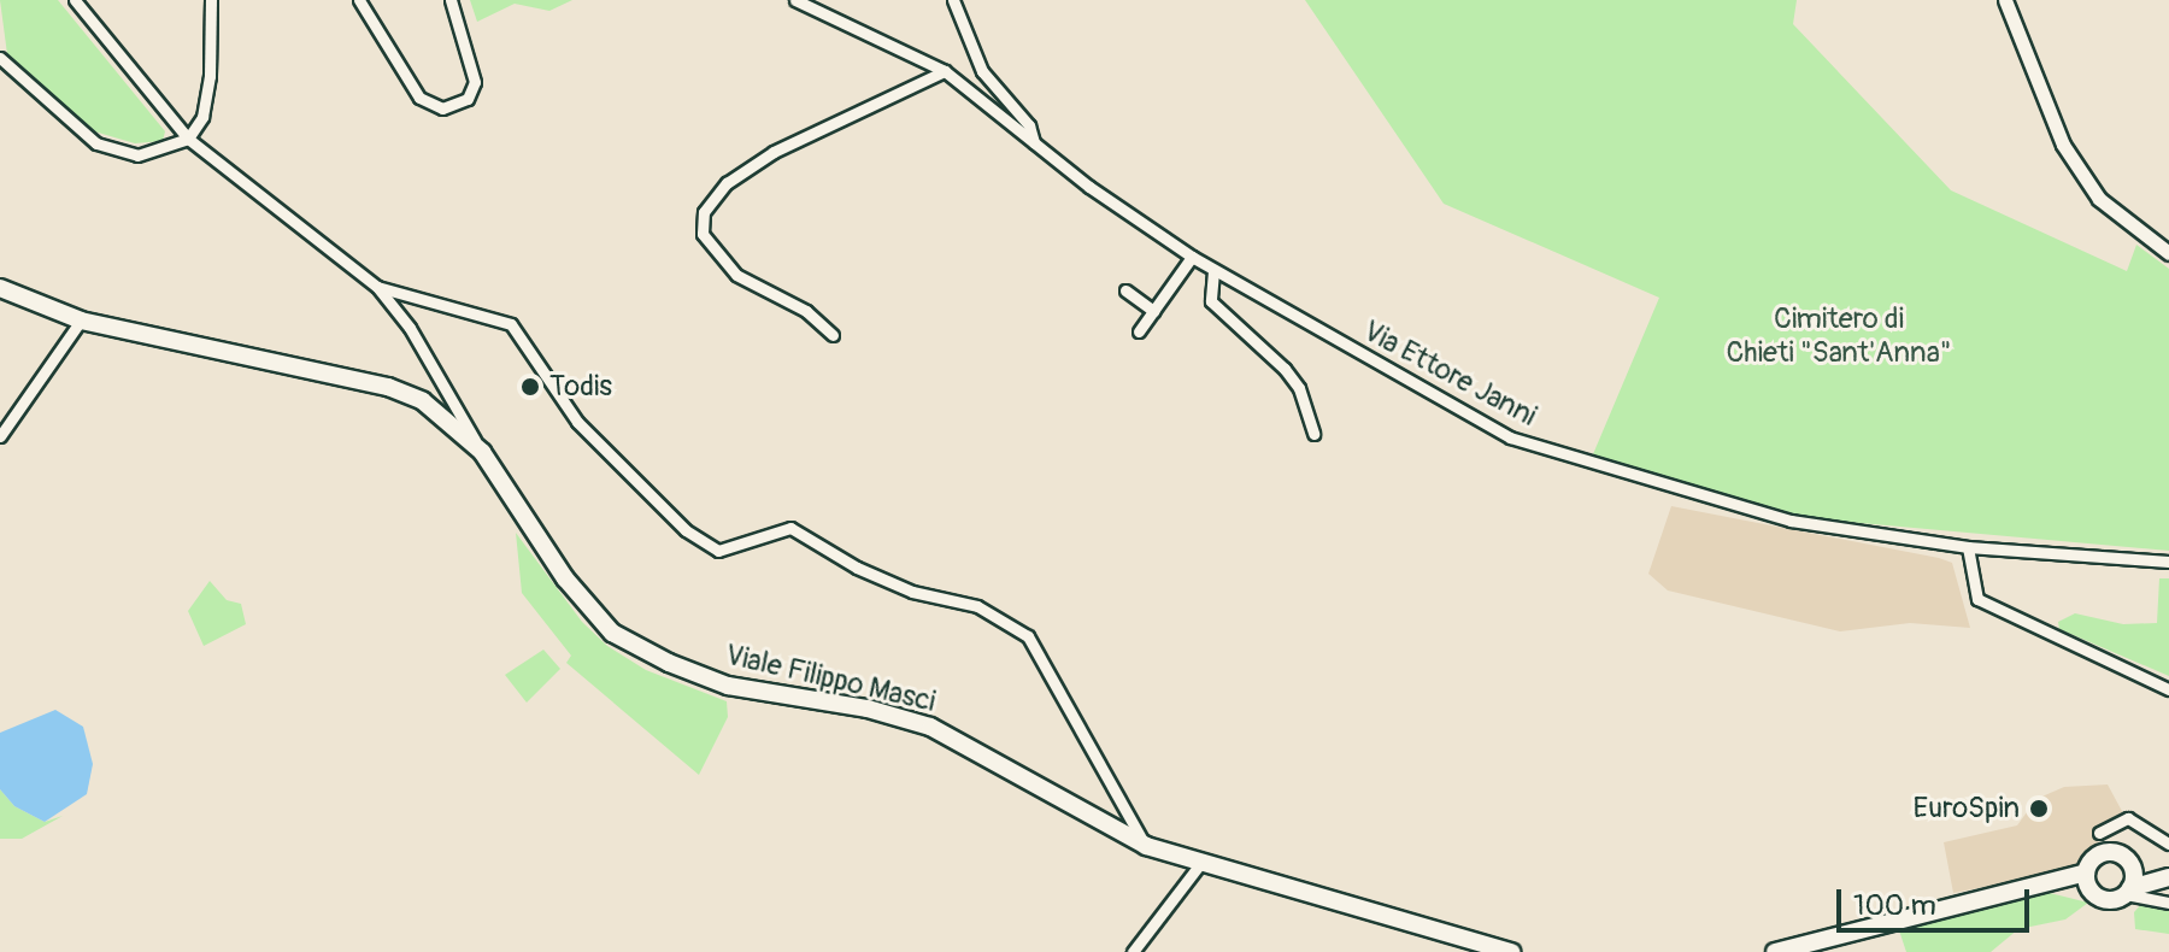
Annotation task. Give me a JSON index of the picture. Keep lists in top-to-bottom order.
{
  "streets": {
    "main road": ["Viale Filippo Masci"],
    "street": ["Via Ettore Janni"]
  },
  "parks": ["Cimitero di Chieti \"Sant'Anna\""],
  "places": ["Todis", "EuroSpin"],
  "scale_bar": "100 m"
}
